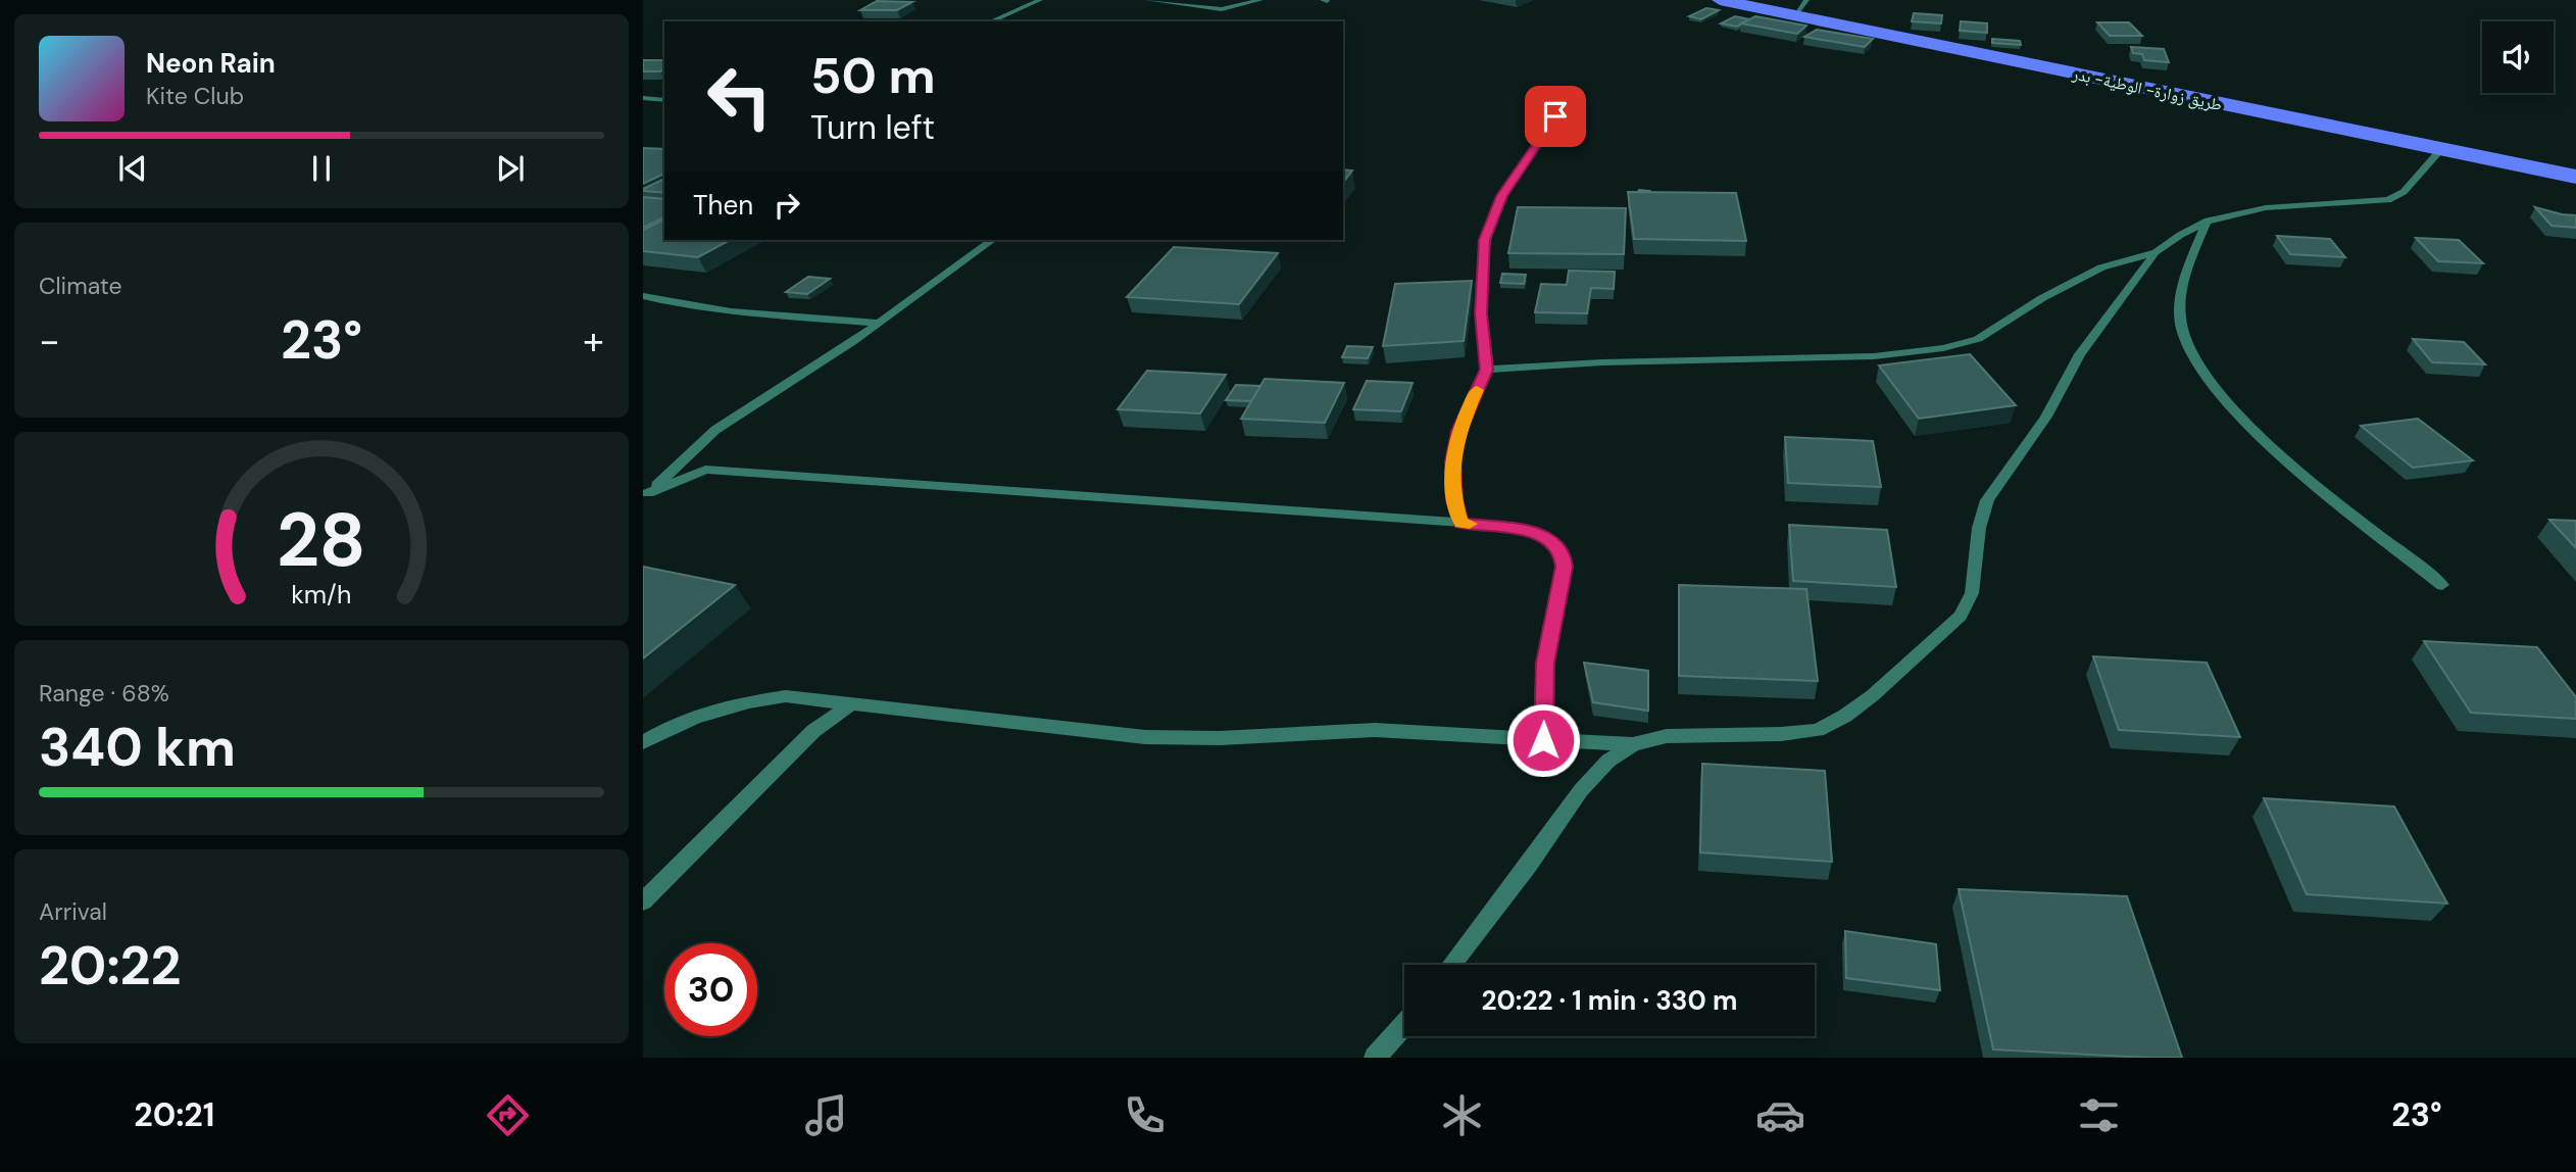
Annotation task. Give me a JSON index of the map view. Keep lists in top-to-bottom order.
{
  "streets": {
    "highway": ["طريق زوارة- الوطية- بدر"]
  },
  "page": {
    "turn": ["50 m", "Turn left"],
    "song": ["Neon Rain", "Kite Club"],
    "then": "Then",
    "tile": [
      "Climate",
      ["Range · 68%", "340 km"],
      ["Arrival", "20:22"]
    ],
    "heat": ["−", "23°", "+"],
    "limit": "30",
    "trip": "20:22 · 1 min · 330 m",
    "tabs": ["20:21", "23°"],
    "gauge": ["28", "km/h"]
  }
}
